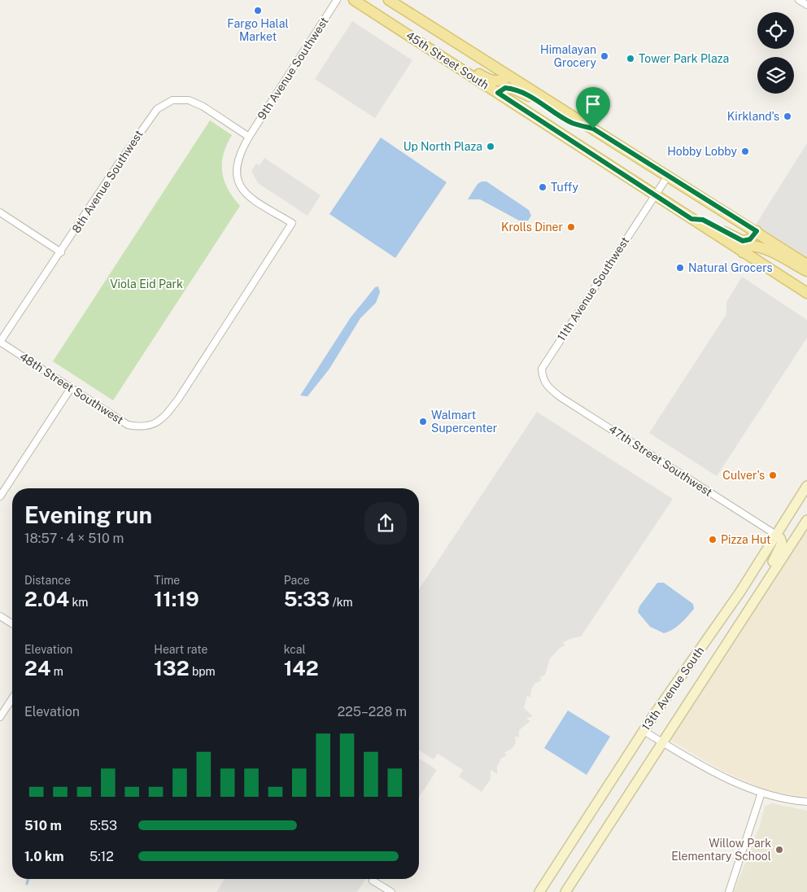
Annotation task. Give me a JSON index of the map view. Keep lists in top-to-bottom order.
{
  "streets": {
    "main road": ["45th Street South", "13th Avenue South"],
    "street": [
      "9th Avenue Southwest",
      "8th Avenue Southwest",
      "11th Avenue Southwest",
      "48th Street Southwest",
      "47th Street Southwest"
    ]
  },
  "crossings": [
    ["45th Street South", "11th Avenue Southwest"],
    ["9th Avenue Southwest", "8th Avenue Southwest"],
    ["9th Avenue Southwest", "48th Street Southwest"],
    ["8th Avenue Southwest", "48th Street Southwest"],
    ["11th Avenue Southwest", "47th Street Southwest"],
    ["47th Street Southwest", "13th Avenue South"]
  ],
  "parks": ["Viola Eid Park"],
  "places": [
    "Fargo Halal Market",
    "Himalayan Grocery",
    "Tower Park Plaza",
    "Kirkland's",
    "Up North Plaza",
    "Hobby Lobby",
    "Tuffy",
    "Krolls Diner",
    "Natural Grocers",
    "Walmart Supercenter",
    "Culver's",
    "Pizza Hut",
    "Willow Park Elementary School"
  ],
  "page": {
    "heading": ["Evening run", "18:57 · 4 × 510 m"],
    "stats": [
      ["Distance", "2.04 km"],
      ["Time", "11:19"],
      ["Pace", "5:33 /km"],
      ["Elevation", "24 m"],
      ["Heart rate", "132 bpm"],
      ["kcal", "142"]
    ],
    "chart": ["Elevation", "225–228 m"],
    "list": [
      {
        "name": "510 m",
        "note": "5:53"
      },
      {
        "name": "1.0 km",
        "note": "5:12"
      }
    ]
  }
}
